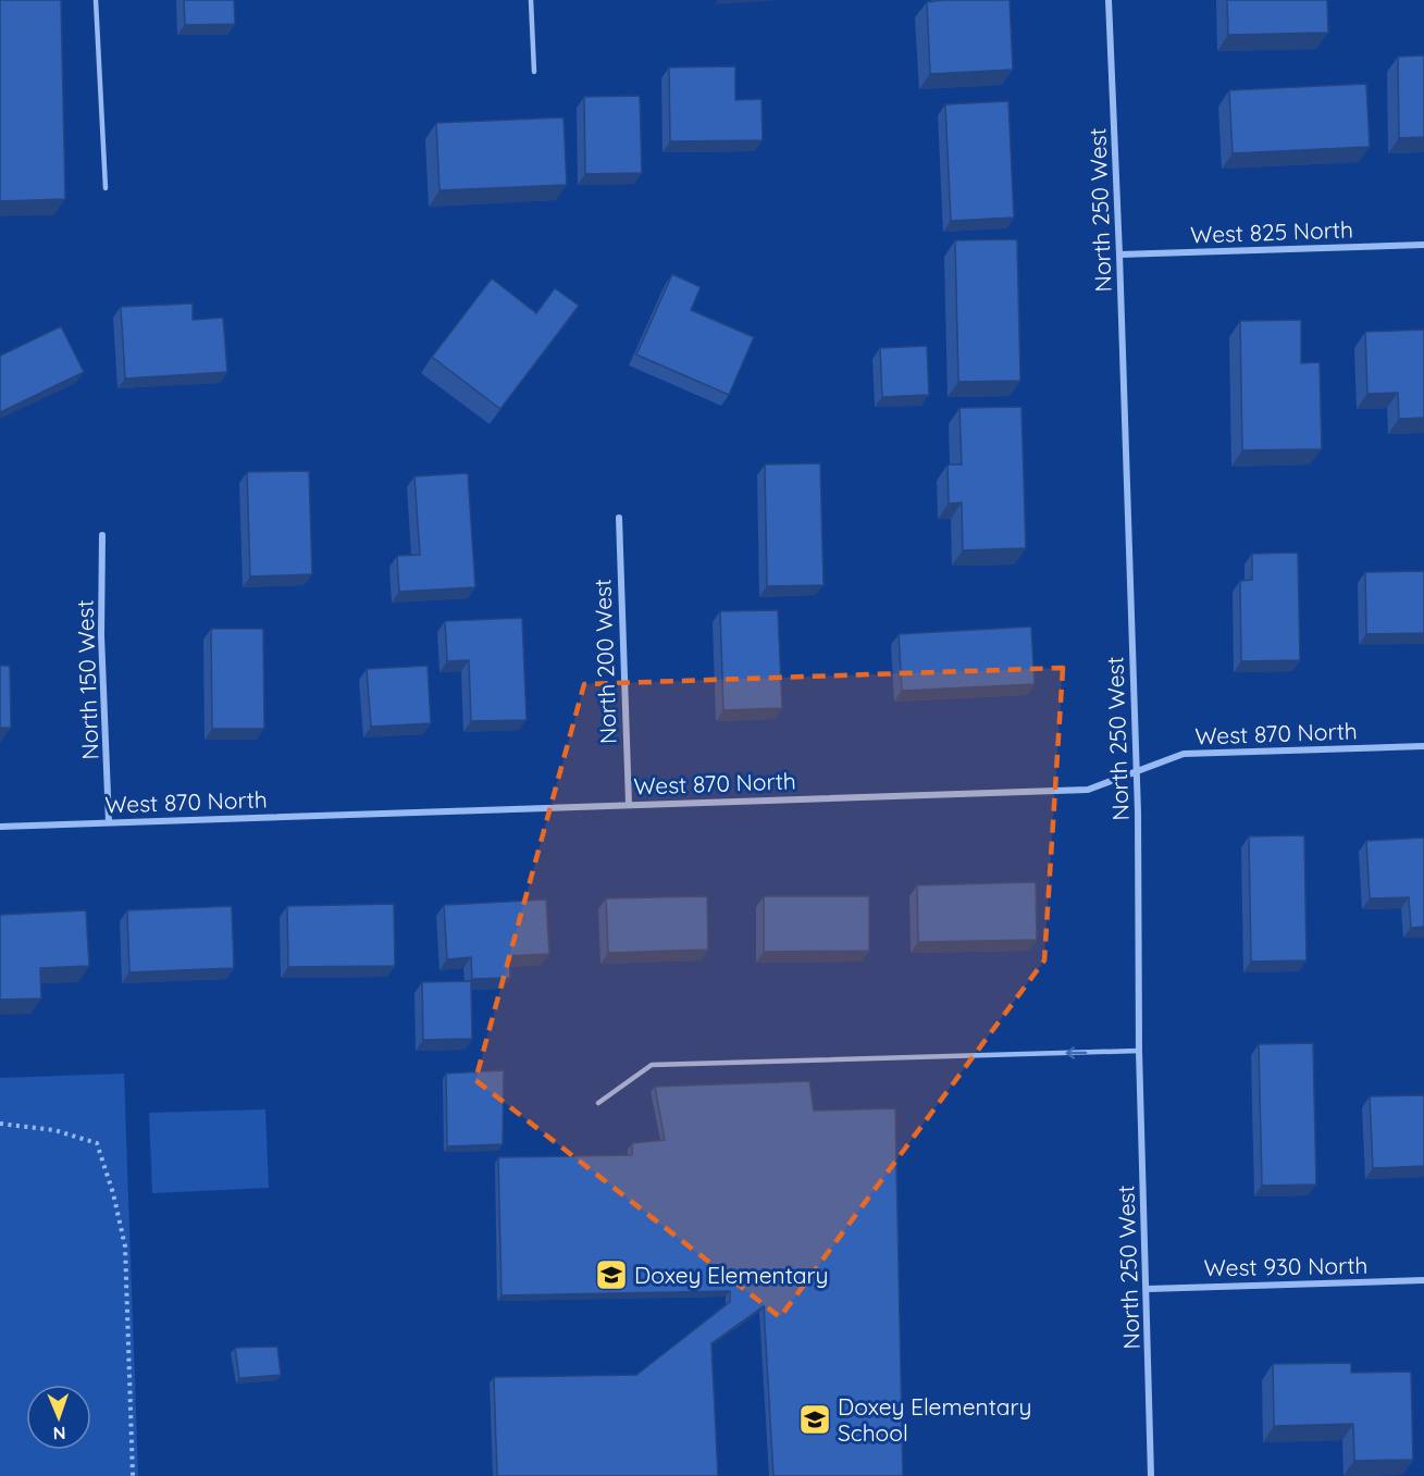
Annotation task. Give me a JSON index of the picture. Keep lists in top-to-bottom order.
{
  "streets": {
    "street": [
      "North 250 West",
      "West 825 North",
      "North 200 West",
      "North 150 West",
      "West 870 North",
      "West 930 North"
    ]
  },
  "crossings": [
    ["North 250 West", "West 825 North"],
    ["North 250 West", "West 870 North"],
    ["North 250 West", "West 930 North"],
    ["North 200 West", "West 870 North"],
    ["North 150 West", "West 870 North"]
  ],
  "places": {
    "school or university": ["Doxey Elementary", "Doxey Elementary School"]
  },
  "north": "bottom"
}
